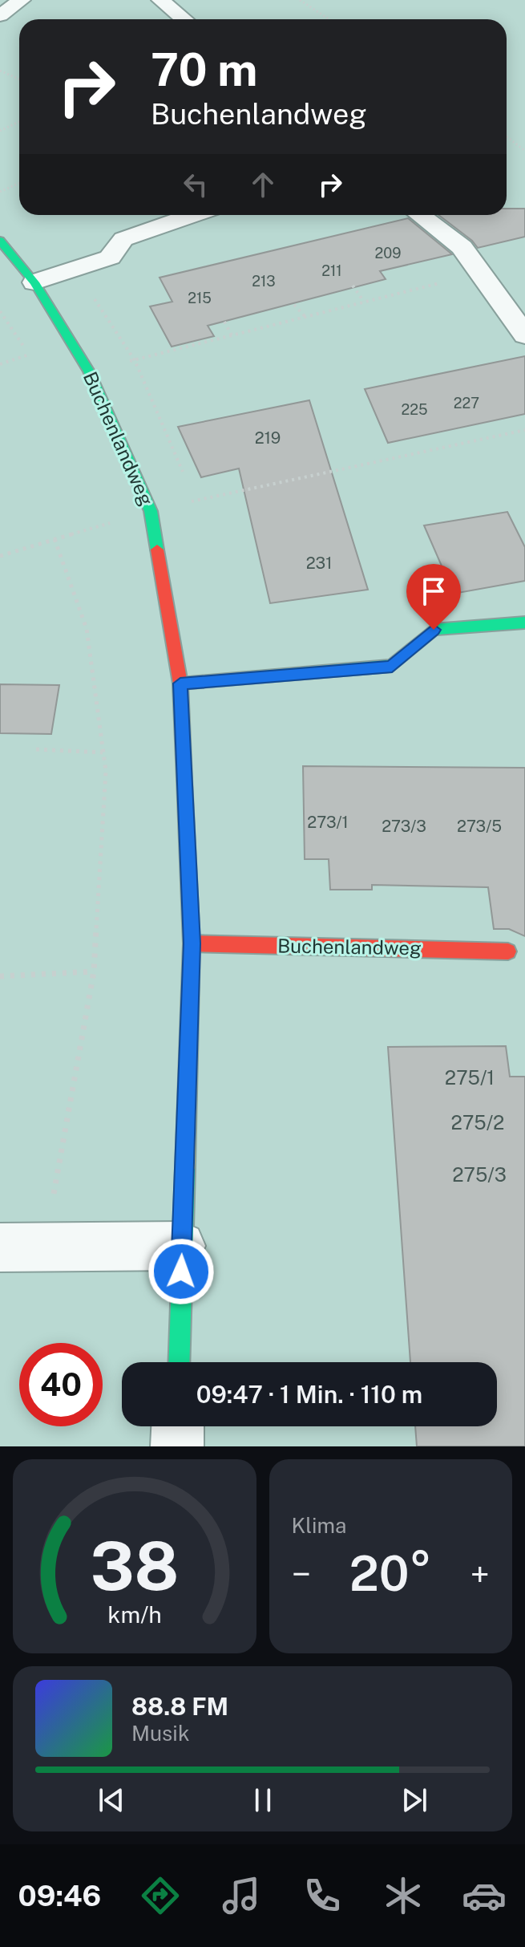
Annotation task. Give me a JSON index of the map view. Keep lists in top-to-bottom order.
{
  "streets": {
    "street": ["Buchenlandweg"]
  },
  "house_numbers": [
    "209",
    "211",
    "213",
    "215",
    "227",
    "225",
    "219",
    "231",
    "273/1",
    "273/3",
    "273/5",
    "275/1",
    "275/2",
    "275/3"
  ],
  "page": {
    "turn": ["70 m", "Buchenlandweg"],
    "limit": "40",
    "trip": "09:47 · 1 Min. · 110 m",
    "tile": "Klima",
    "heat": ["−", "20°", "+"],
    "song": ["88.8 FM", "Musik"],
    "tabs": "09:46",
    "gauge": ["38", "km/h"]
  }
}
